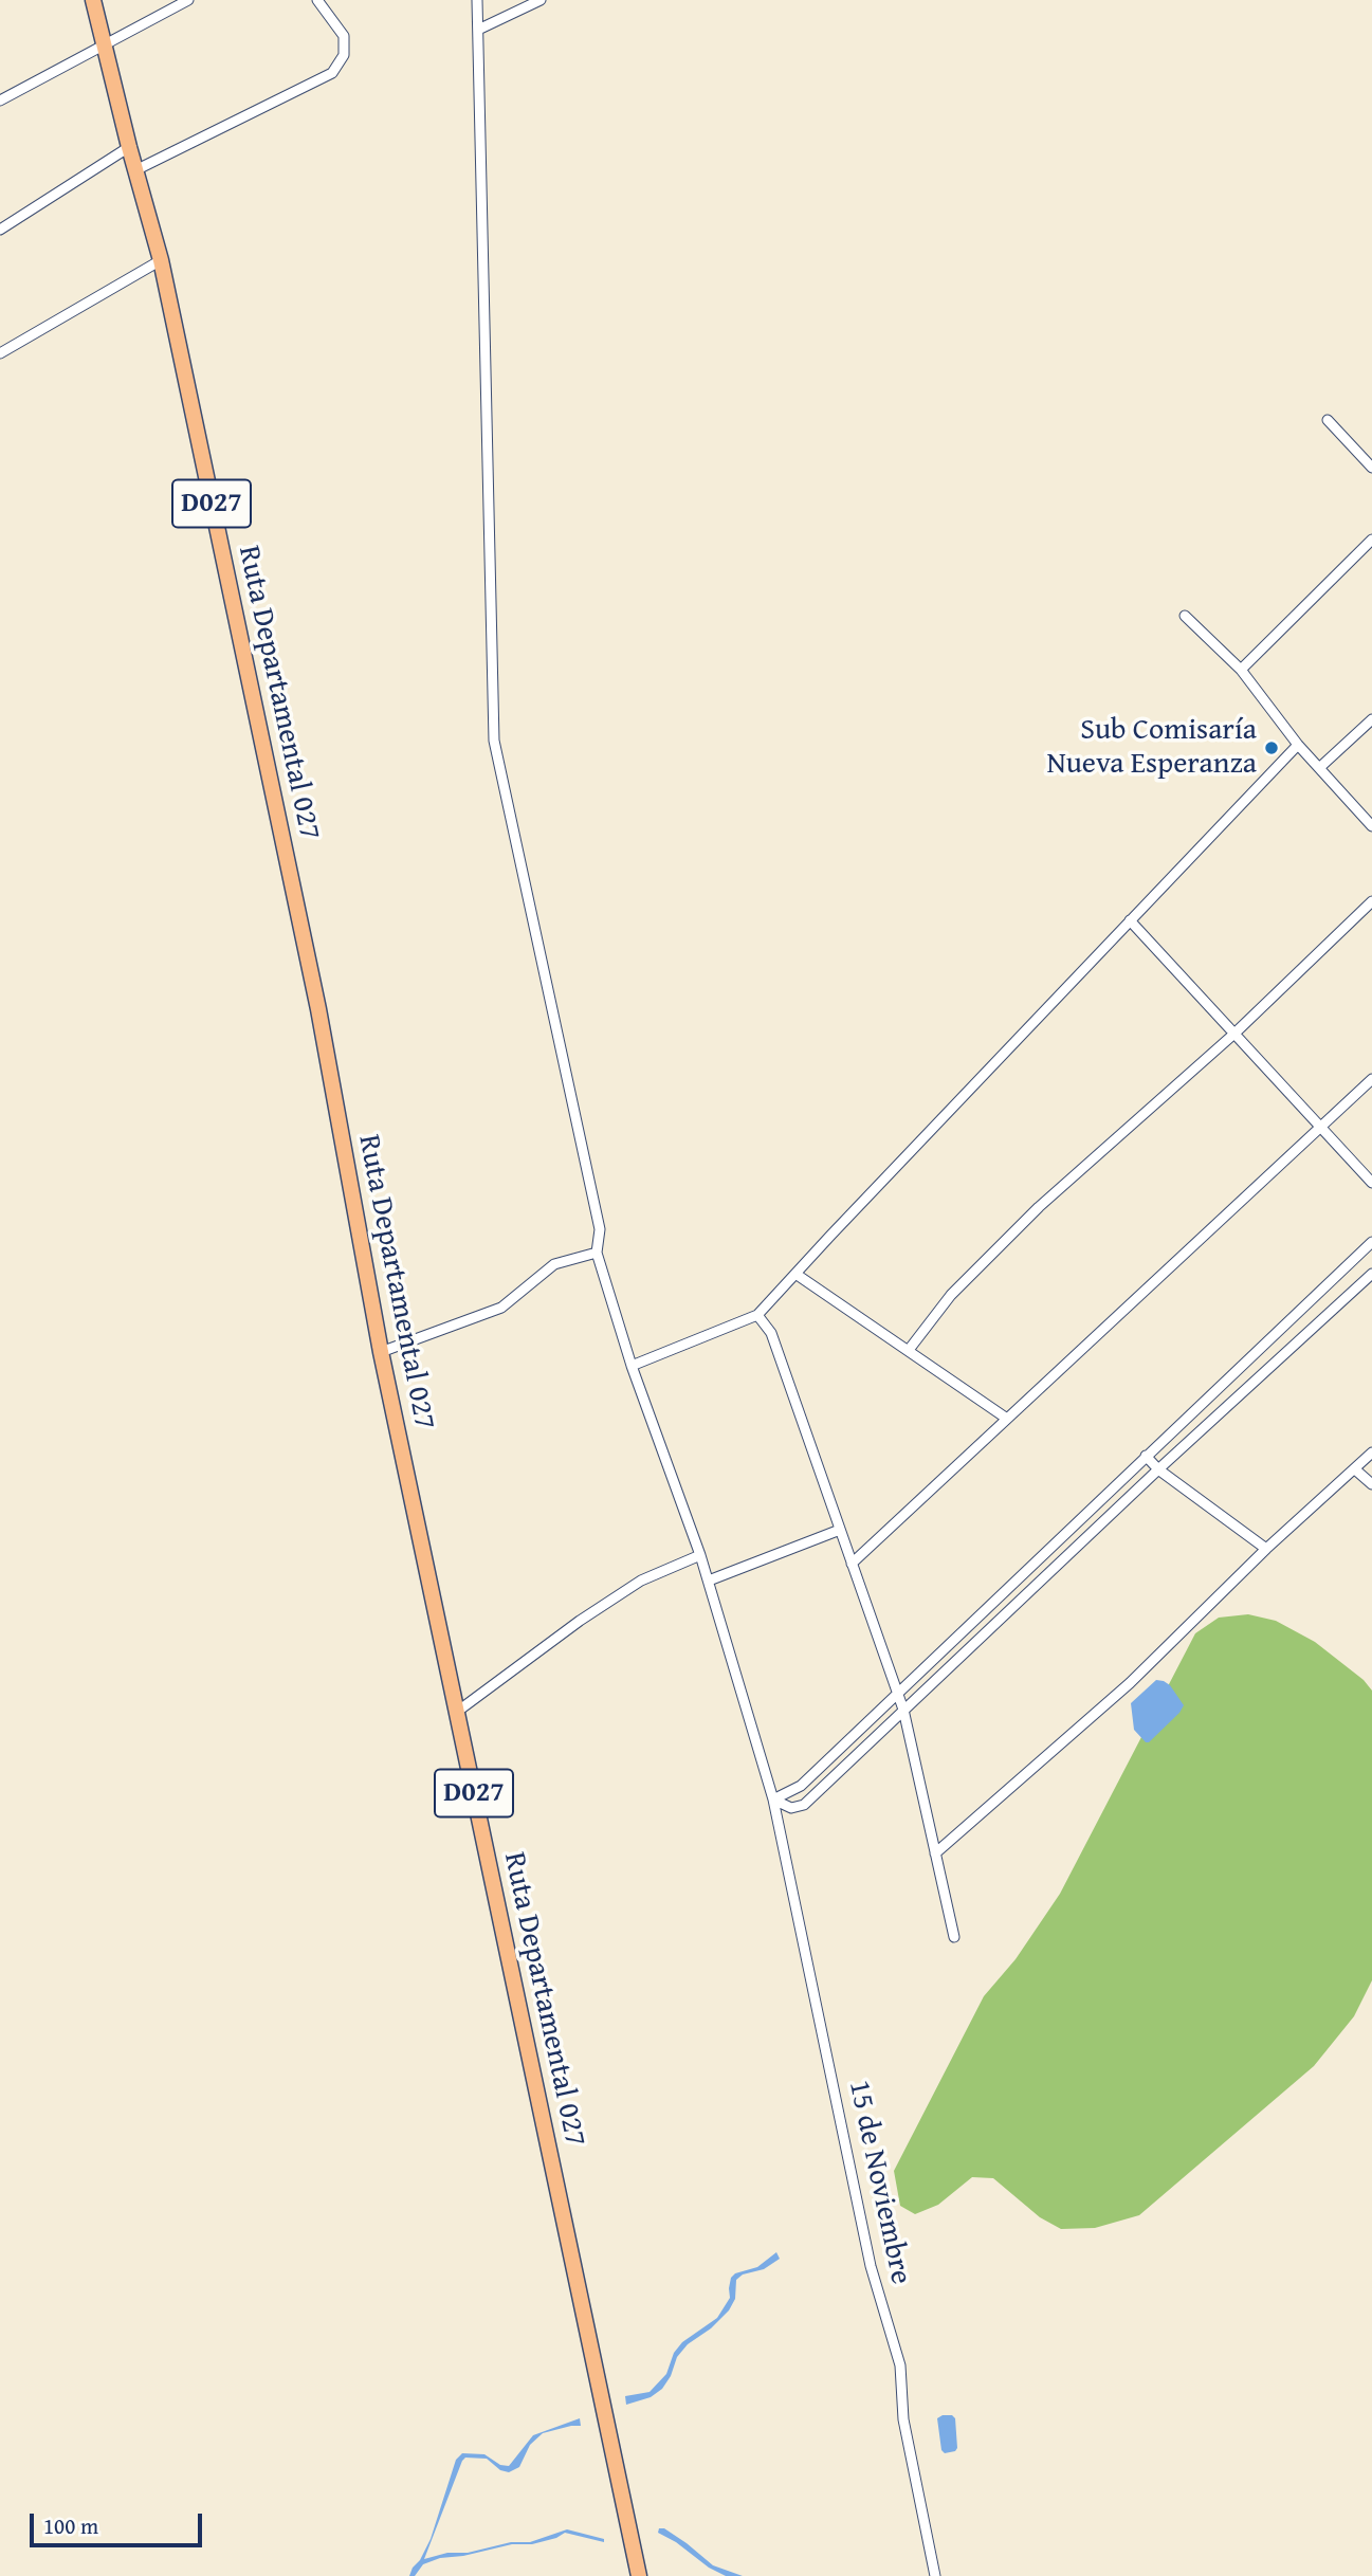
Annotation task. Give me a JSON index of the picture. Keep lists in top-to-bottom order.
{
  "streets": {
    "main road": ["D027", "Ruta Departamental 027"],
    "street": ["15 de Noviembre"]
  },
  "places": ["Sub Comisaría Nueva Esperanza"],
  "scale_bar": "100 m"
}
